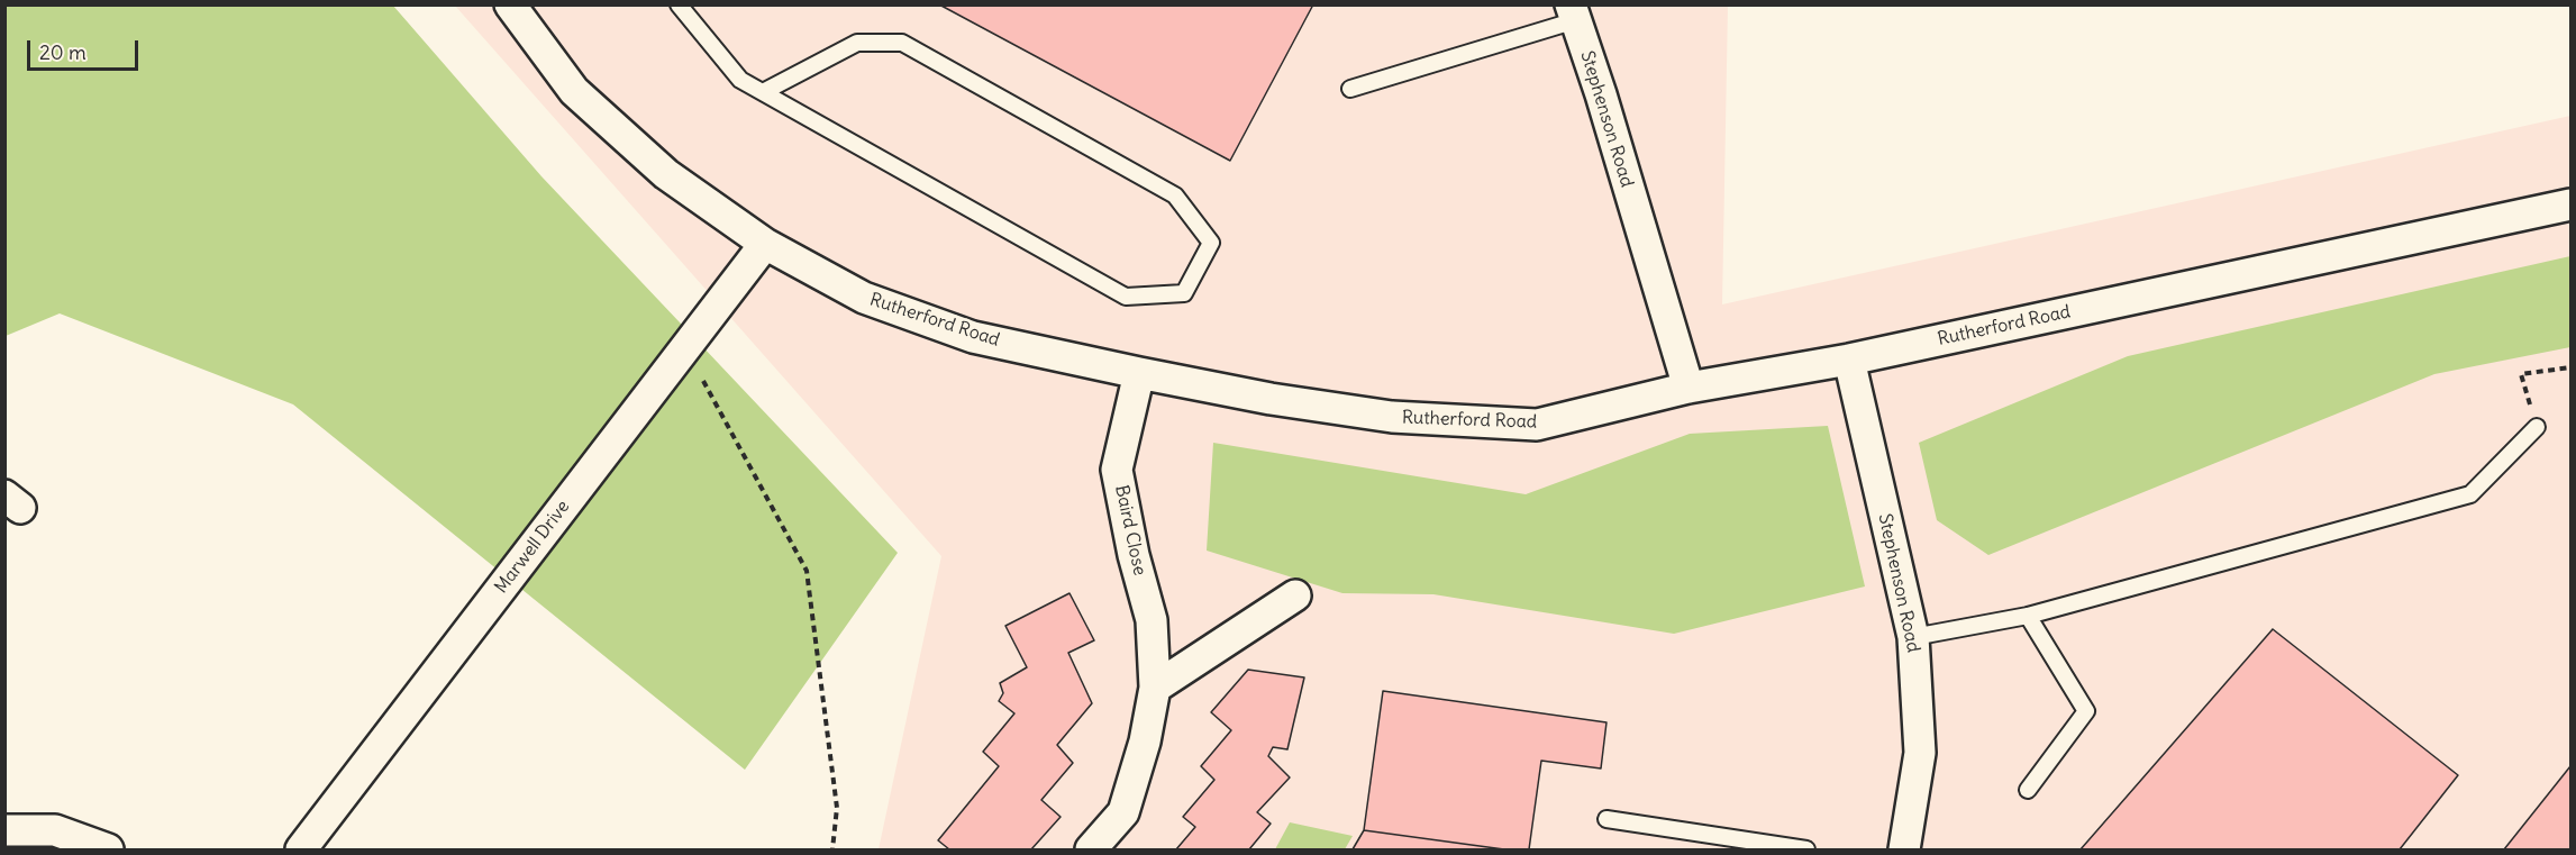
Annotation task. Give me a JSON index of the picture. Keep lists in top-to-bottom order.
{
  "streets": {
    "street": [
      "Stephenson Road",
      "Rutherford Road",
      "Baird Close",
      "Marwell Drive"
    ]
  },
  "crossings": [
    ["Stephenson Road", "Rutherford Road"],
    ["Rutherford Road", "Baird Close"],
    ["Rutherford Road", "Marwell Drive"]
  ],
  "scale_bar": "20 m"
}
